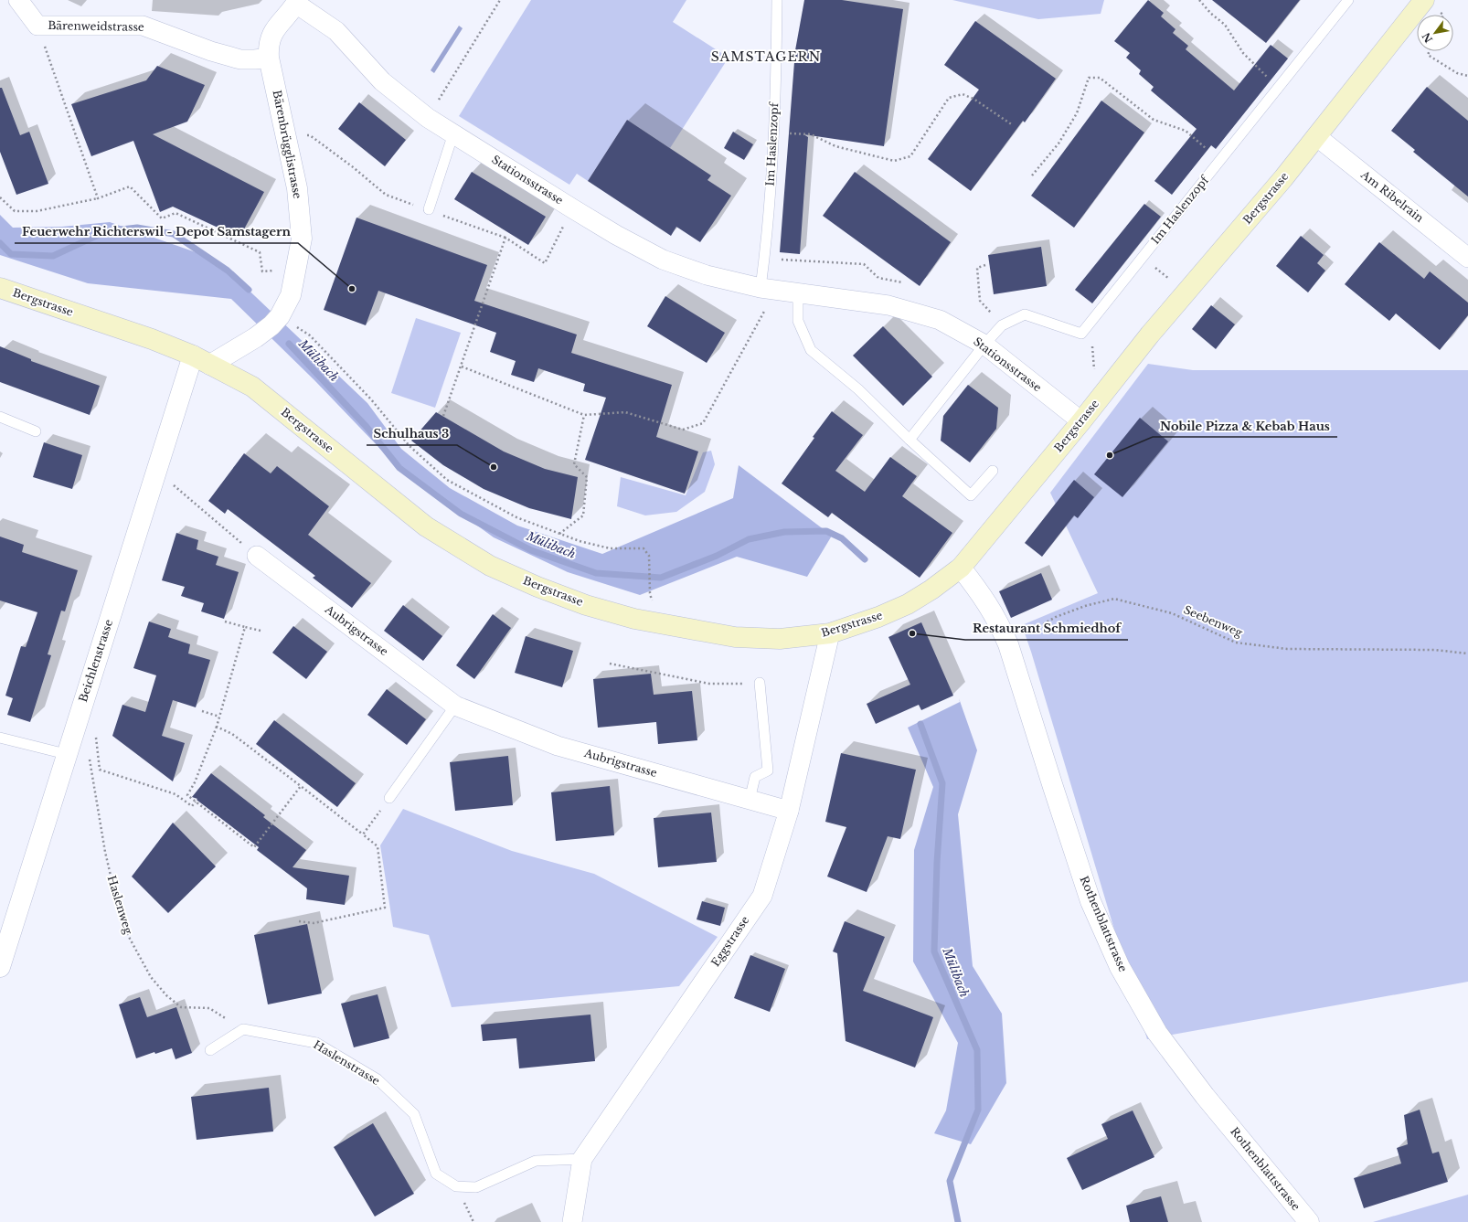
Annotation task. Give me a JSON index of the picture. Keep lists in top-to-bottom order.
{
  "streets": {
    "main road": ["Bergstrasse"],
    "street": [
      "Bärenweidstrasse",
      "Bärenbrügglistrasse",
      "Stationsstrasse",
      "Am Ribelrain",
      "Aubrigstrasse",
      "Beichlenstrasse",
      "Rothenblattstrasse",
      "Eggstrasse"
    ],
    "lane": ["Im Haslenzopf", "Haslenstrasse"],
    "path": ["Seebenweg", "Haslenweg"]
  },
  "crossings": [
    ["Bärenweidstrasse", "Bärenbrügglistrasse"],
    ["Bärenbrügglistrasse", "Stationsstrasse"],
    ["Bärenbrügglistrasse", "Bergstrasse"],
    ["Im Haslenzopf", "Stationsstrasse"],
    ["Stationsstrasse", "Bergstrasse"],
    ["Am Ribelrain", "Bergstrasse"],
    ["Bergstrasse", "Beichlenstrasse"],
    ["Bergstrasse", "Rothenblattstrasse"],
    ["Bergstrasse", "Eggstrasse"],
    ["Seebenweg", "Rothenblattstrasse"],
    ["Aubrigstrasse", "Eggstrasse"],
    ["Haslenweg", "Haslenstrasse"],
    ["Eggstrasse", "Haslenstrasse"]
  ],
  "districts": ["SAMSTAGERN"],
  "water": ["Mülibach"],
  "places": [
    "Feuerwehr Richterswil - Depot Samstagern",
    "Nobile Pizza & Kebab Haus",
    "Schulhaus 3",
    "Restaurant Schmiedhof"
  ],
  "north": "bottom left"
}
